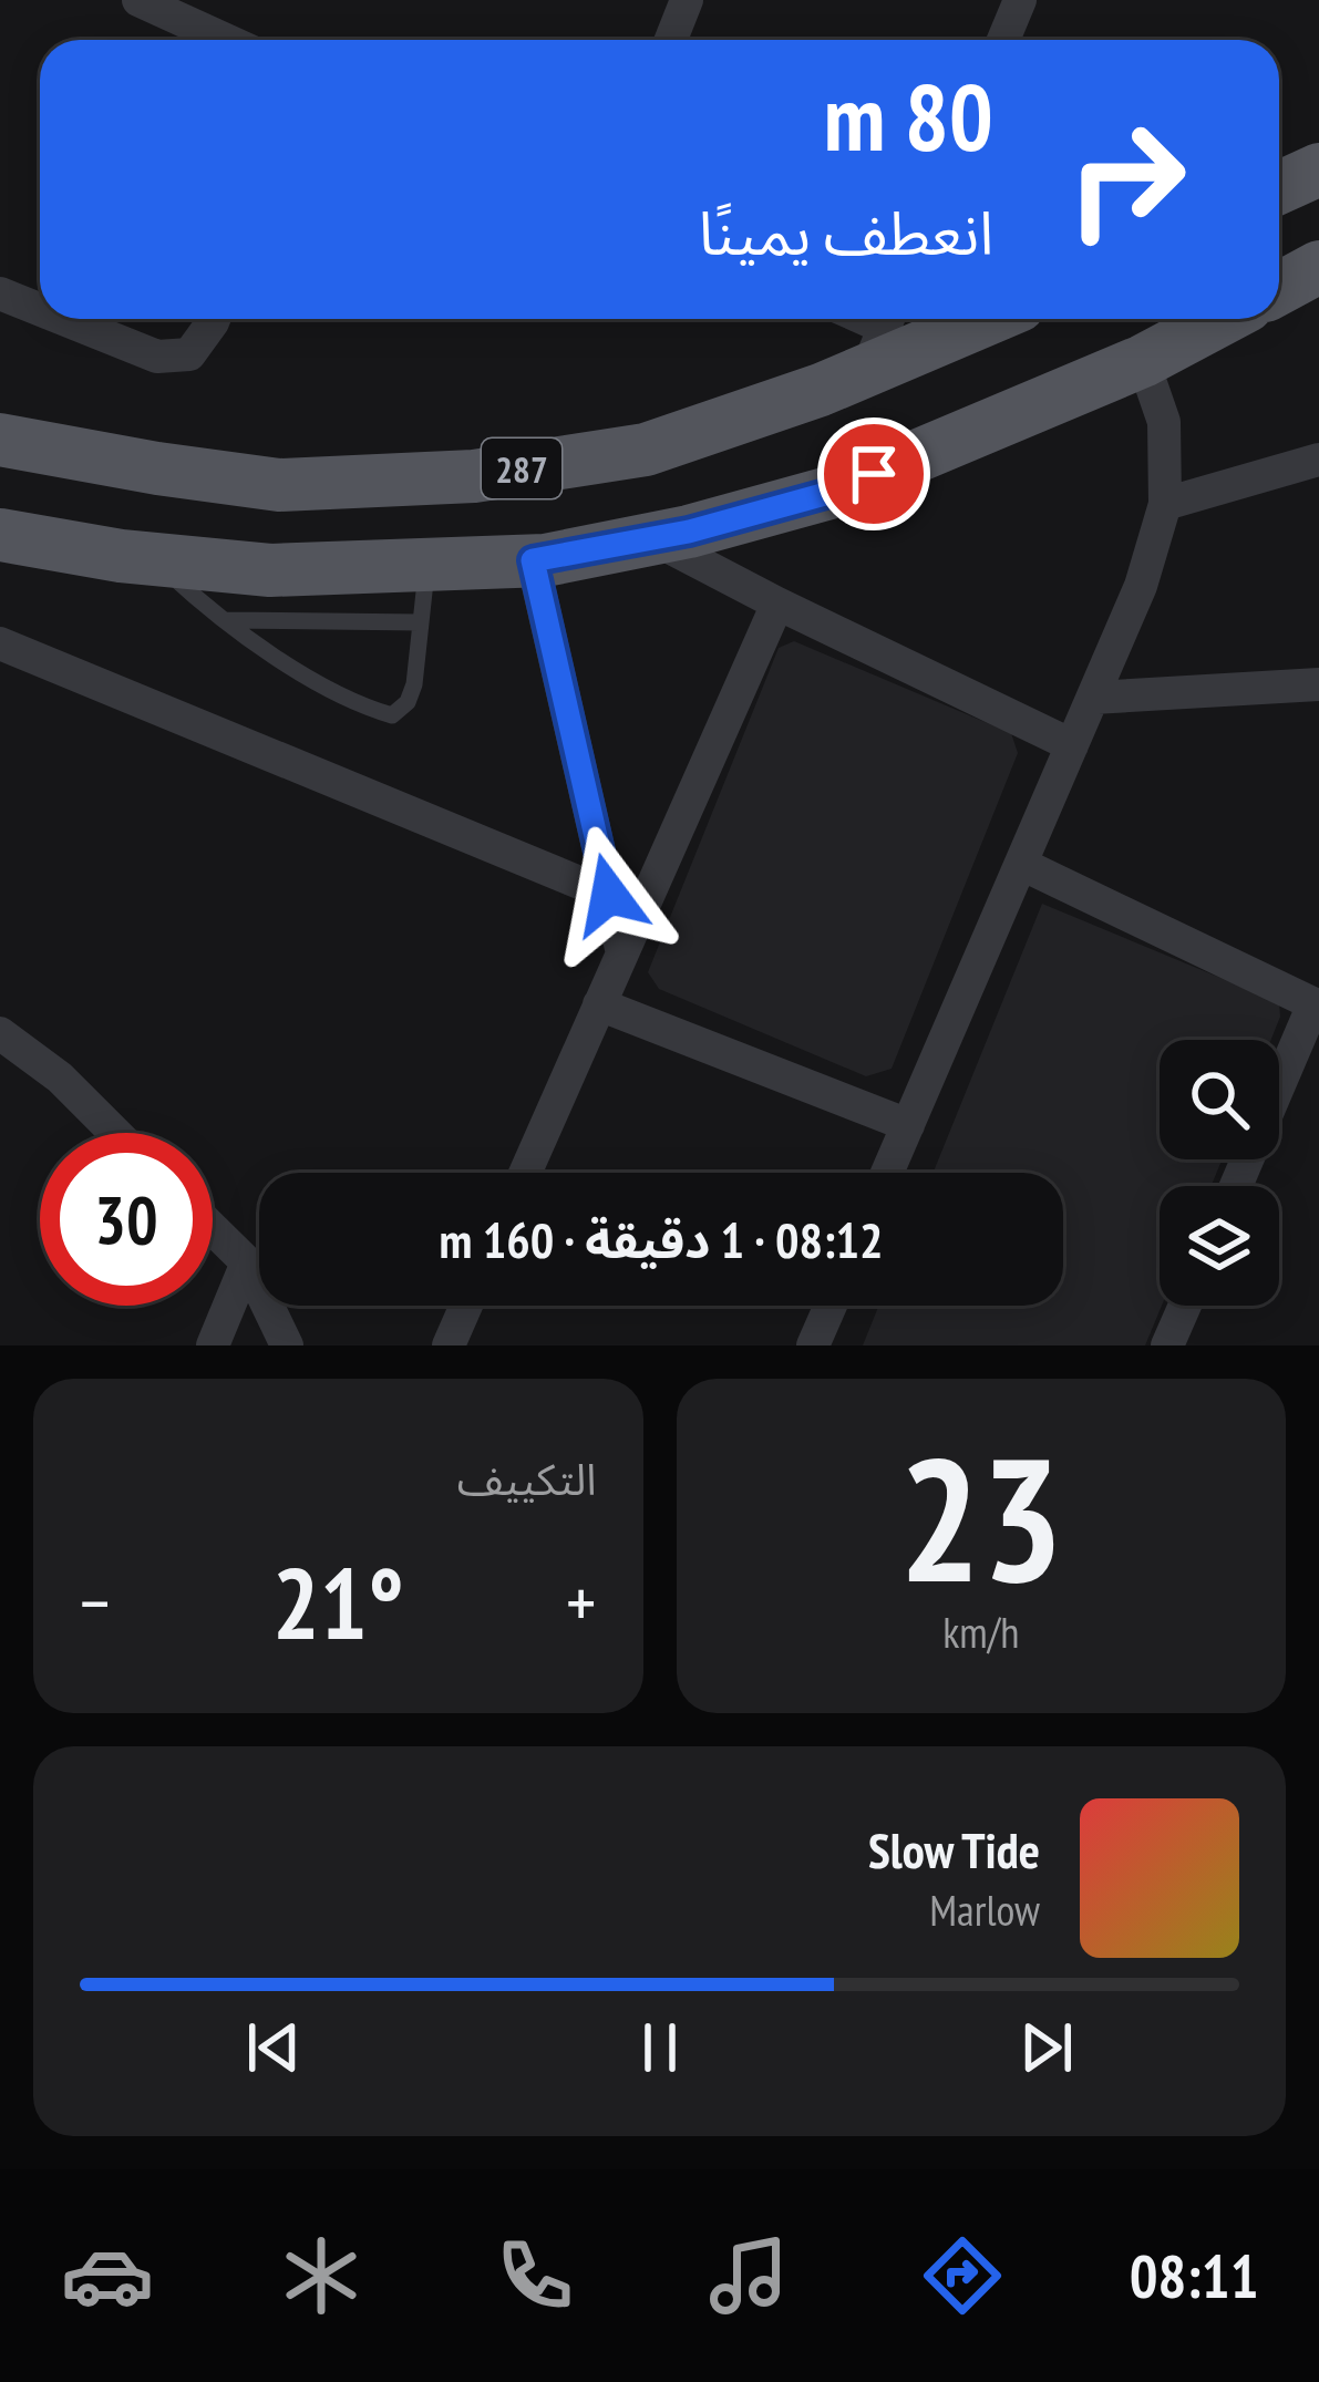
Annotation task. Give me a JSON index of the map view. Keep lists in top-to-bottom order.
{
  "streets": {
    "main road": ["287"]
  },
  "page": {
    "turn": ["80 m", "انعطف يمينًا"],
    "limit": "30",
    "trip": "08:12 · 1 دقيقة · 160 m",
    "tile": [
      ["23", "km/h"],
      "التكييف"
    ],
    "heat": ["−", "21°", "+"],
    "song": ["Slow Tide", "Marlow"],
    "tabs": "08:11"
  }
}
